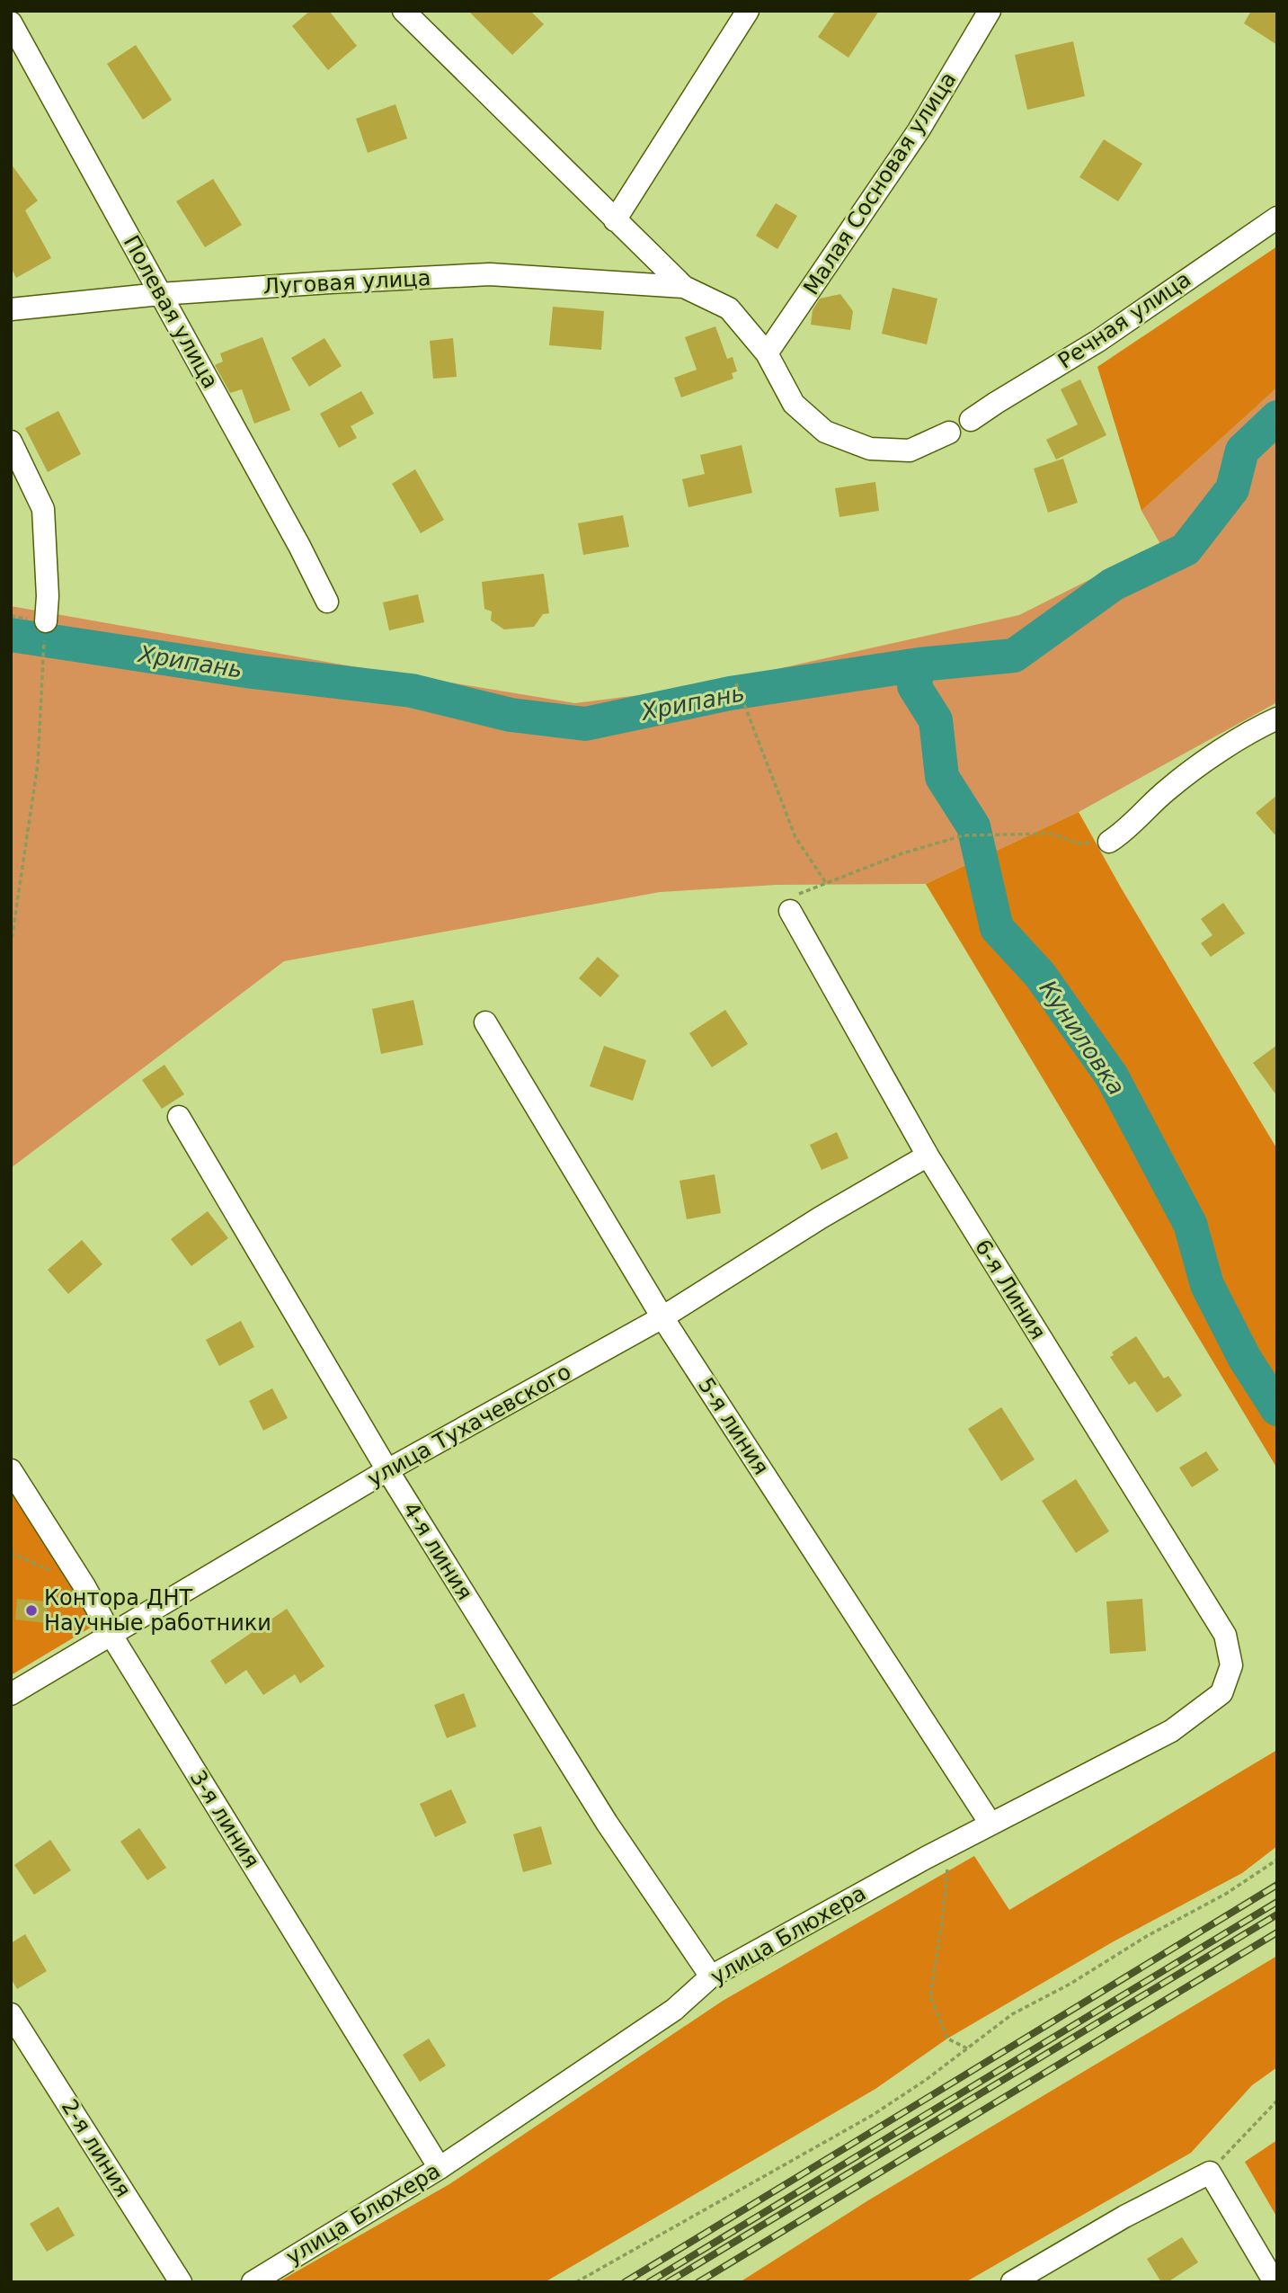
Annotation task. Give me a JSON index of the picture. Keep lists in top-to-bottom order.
{
  "streets": {
    "street": [
      "Малая Сосновая улица",
      "Луговая улица",
      "Полевая улица",
      "Речная улица",
      "6-я Линия",
      "улица Тухачевского",
      "5-я линия",
      "4-я линия",
      "3-я линия",
      "улица Блюхера",
      "2-я линия"
    ]
  },
  "crossings": [
    ["Луговая улица", "Полевая улица"],
    ["6-я Линия", "улица Тухачевского"],
    ["6-я Линия", "улица Блюхера"],
    ["улица Тухачевского", "5-я линия"],
    ["улица Тухачевского", "4-я линия"],
    ["улица Тухачевского", "3-я линия"],
    ["5-я линия", "улица Блюхера"],
    ["4-я линия", "улица Блюхера"],
    ["3-я линия", "улица Блюхера"]
  ],
  "water": ["Хрипань", "Куниловка"],
  "places": ["Контора ДНТ Научные работники"]
}
